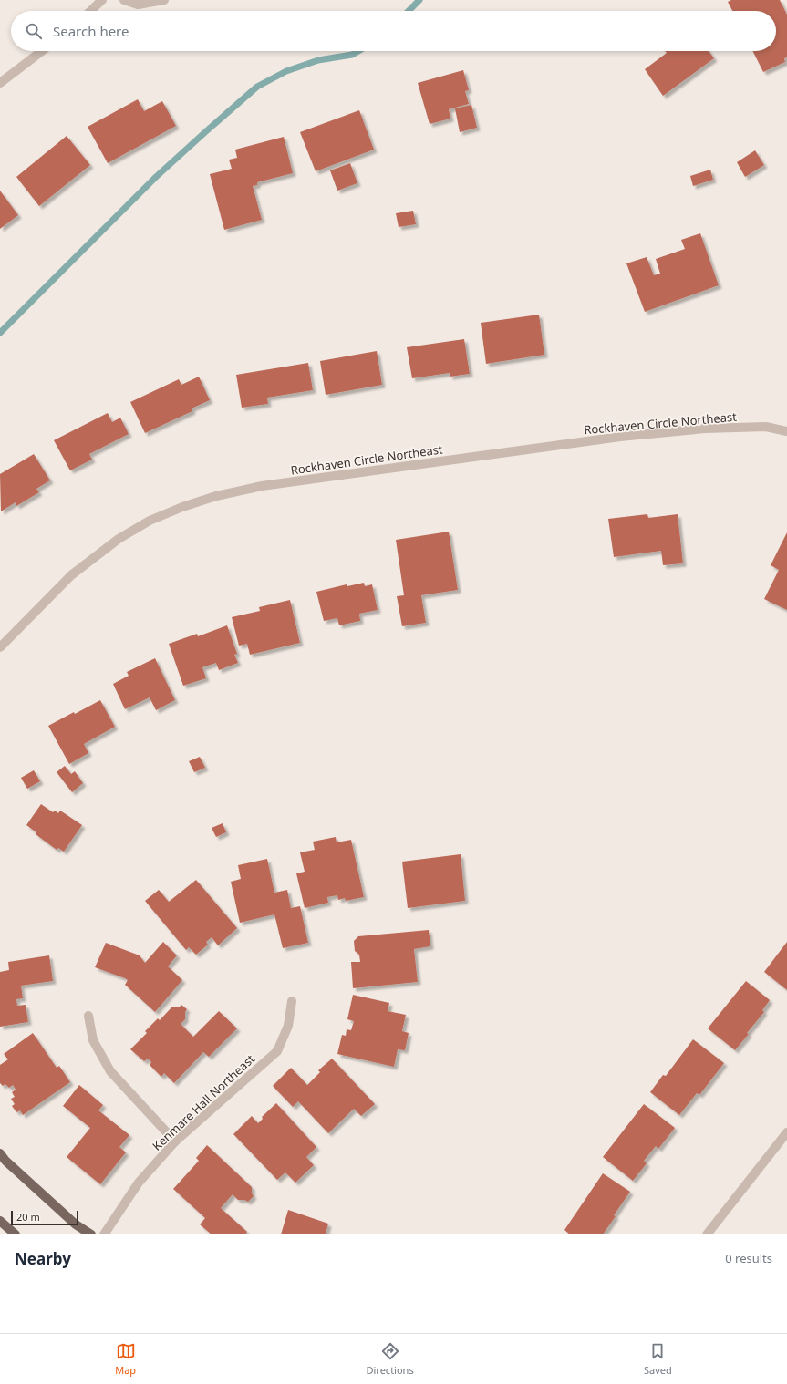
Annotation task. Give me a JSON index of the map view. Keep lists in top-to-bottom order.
{
  "streets": {
    "street": ["Rockhaven Circle Northeast", "Kenmare Hall Northeast"]
  },
  "scale_bar": "20 m",
  "page": {
    "search": "Search here",
    "scale": "20 m",
    "heading": ["Nearby", "0 results"],
    "nav": ["Map", "Directions", "Saved"]
  }
}
